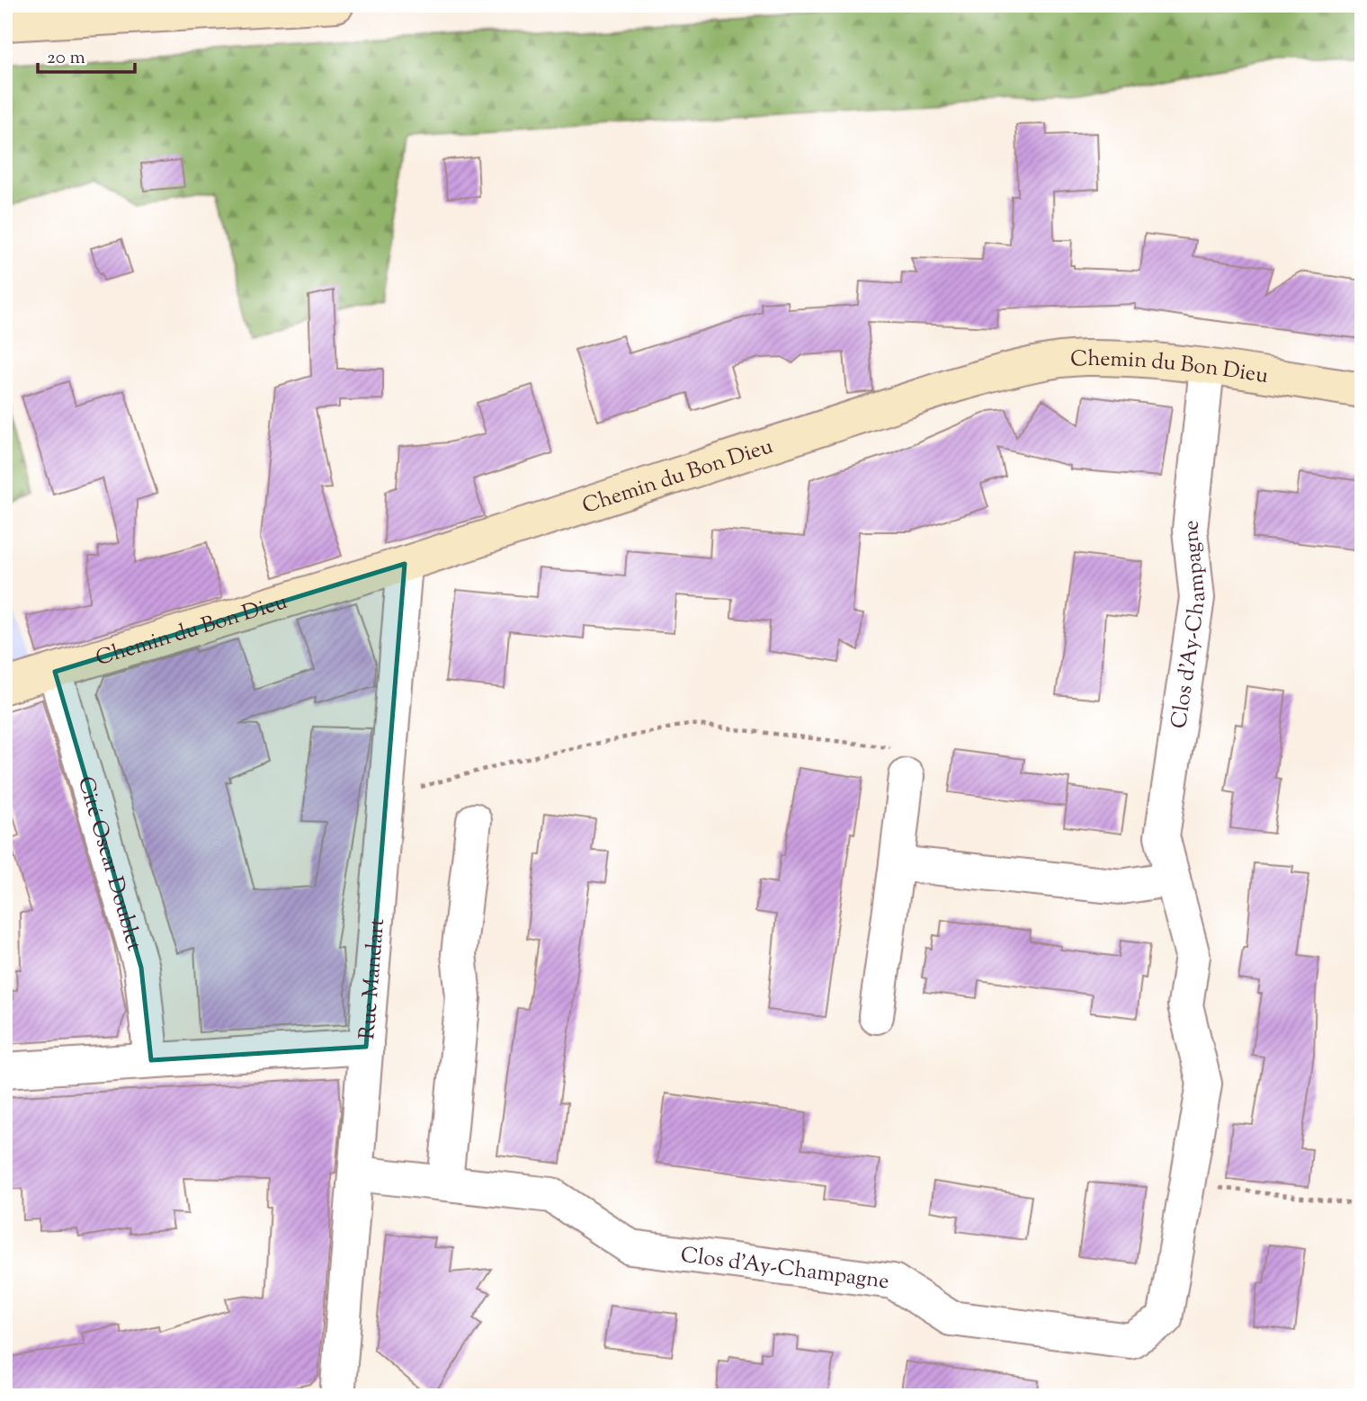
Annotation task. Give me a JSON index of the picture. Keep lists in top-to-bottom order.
{
  "streets": {
    "street": [
      "Chemin du Bon Dieu",
      "Clos d'Ay-Champagne",
      "Cité Oscar Doublet",
      "Rue Mandart"
    ]
  },
  "crossings": [
    ["Chemin du Bon Dieu", "Clos d'Ay-Champagne"],
    ["Chemin du Bon Dieu", "Cité Oscar Doublet"],
    ["Chemin du Bon Dieu", "Rue Mandart"],
    ["Clos d'Ay-Champagne", "Rue Mandart"]
  ],
  "scale_bar": "20 m"
}
